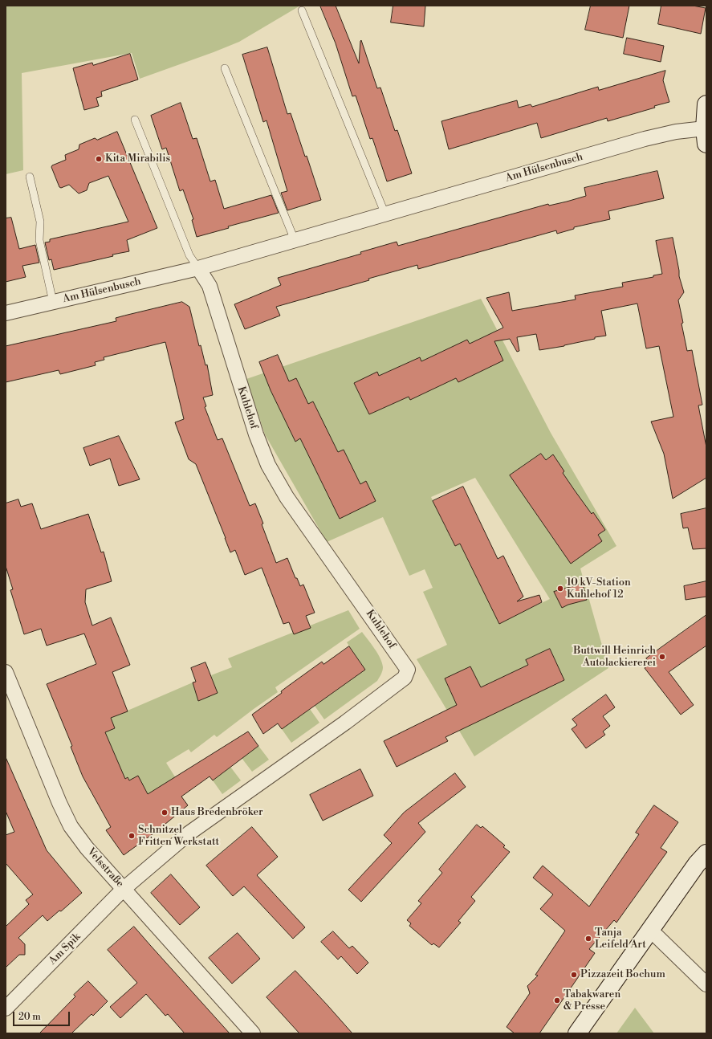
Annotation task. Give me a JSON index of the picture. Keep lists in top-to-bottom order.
{
  "streets": {
    "street": [
      "Am Hülsenbusch",
      "Kuhlehof",
      "Velsstraße",
      "Am Spik"
    ]
  },
  "crossings": [
    ["Am Hülsenbusch", "Kuhlehof"],
    ["Kuhlehof", "Velsstraße"],
    ["Kuhlehof", "Am Spik"],
    ["Velsstraße", "Am Spik"]
  ],
  "places": [
    "Kita Mirabilis",
    "10 kV-Station Kuhlehof 12",
    "Buttwill Heinrich Autolackiererei",
    "Haus Bredenbröker",
    "Schnitzel Fritten Werkstatt",
    "Tanja Leifeld Art",
    "Pizzazeit Bochum",
    "Tabakwaren & Presse"
  ],
  "scale_bar": "20 m"
}
